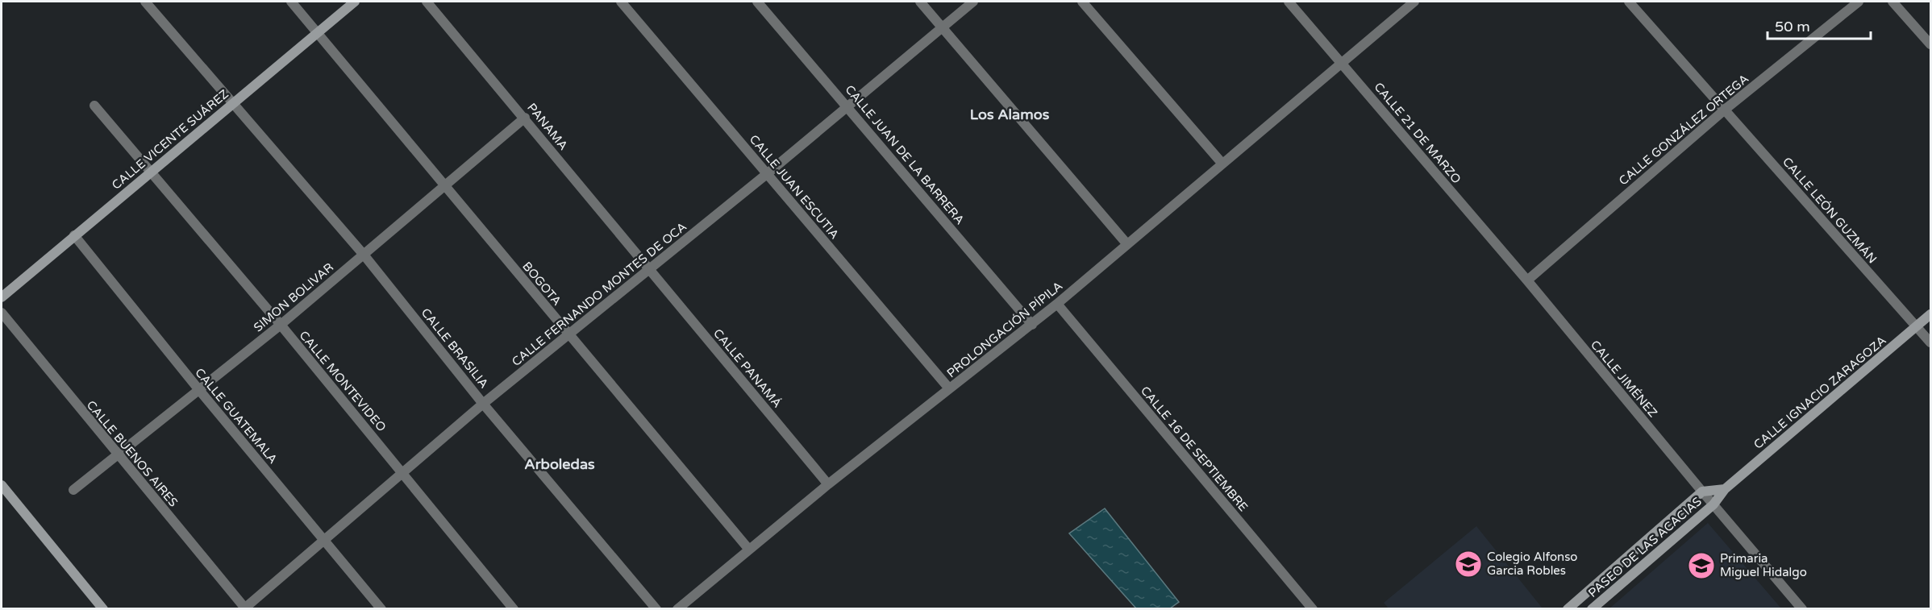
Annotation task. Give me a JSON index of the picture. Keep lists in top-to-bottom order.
{
  "streets": {
    "street": [
      "PANAMA",
      "CALLE GONZÁLEZ ORTEGA",
      "CALLE 21 DE MARZO",
      "CALLE VICENTE SUÁREZ",
      "CALLE JUAN DE LA BARRERA",
      "CALLE JUAN ESCUTIA",
      "CALLE LEÓN GUZMÁN",
      "BOGOTA",
      "CALLE FERNANDO MONTES DE OCA",
      "SIMON BOLIVAR",
      "PROLONGACIÓN PÍPILA",
      "CALLE BRASILIA",
      "CALLE PANAMÁ",
      "CALLE JIMÉNEZ",
      "CALLE MONTEVIDEO",
      "CALLE IGNACIO ZARAGOZA",
      "CALLE GUATEMALA",
      "CALLE 16 DE SEPTIEMBRE",
      "CALLE BUENOS AIRES",
      "PASEO DE LAS ACACIAS"
    ]
  },
  "crossings": [
    ["PANAMA", "CALLE FERNANDO MONTES DE OCA"],
    ["PANAMA", "SIMON BOLIVAR"],
    ["PANAMA", "CALLE PANAMÁ"],
    ["CALLE GONZÁLEZ ORTEGA", "CALLE 21 DE MARZO"],
    ["CALLE GONZÁLEZ ORTEGA", "CALLE LEÓN GUZMÁN"],
    ["CALLE GONZÁLEZ ORTEGA", "CALLE JIMÉNEZ"],
    ["CALLE 21 DE MARZO", "PROLONGACIÓN PÍPILA"],
    ["CALLE 21 DE MARZO", "CALLE JIMÉNEZ"],
    ["CALLE VICENTE SUÁREZ", "BOGOTA"],
    ["CALLE VICENTE SUÁREZ", "CALLE BRASILIA"],
    ["CALLE VICENTE SUÁREZ", "CALLE MONTEVIDEO"],
    ["CALLE VICENTE SUÁREZ", "CALLE GUATEMALA"],
    ["CALLE JUAN DE LA BARRERA", "CALLE FERNANDO MONTES DE OCA"],
    ["CALLE JUAN DE LA BARRERA", "PROLONGACIÓN PÍPILA"],
    ["CALLE JUAN ESCUTIA", "CALLE FERNANDO MONTES DE OCA"],
    ["CALLE JUAN ESCUTIA", "PROLONGACIÓN PÍPILA"],
    ["CALLE LEÓN GUZMÁN", "CALLE IGNACIO ZARAGOZA"],
    ["BOGOTA", "CALLE FERNANDO MONTES DE OCA"],
    ["BOGOTA", "SIMON BOLIVAR"],
    ["BOGOTA", "PROLONGACIÓN PÍPILA"],
    ["CALLE FERNANDO MONTES DE OCA", "CALLE BRASILIA"],
    ["CALLE FERNANDO MONTES DE OCA", "CALLE PANAMÁ"],
    ["CALLE FERNANDO MONTES DE OCA", "CALLE MONTEVIDEO"],
    ["CALLE FERNANDO MONTES DE OCA", "CALLE GUATEMALA"],
    ["CALLE FERNANDO MONTES DE OCA", "CALLE BUENOS AIRES"],
    ["SIMON BOLIVAR", "CALLE BRASILIA"],
    ["SIMON BOLIVAR", "CALLE MONTEVIDEO"],
    ["SIMON BOLIVAR", "CALLE GUATEMALA"],
    ["SIMON BOLIVAR", "CALLE BUENOS AIRES"],
    ["PROLONGACIÓN PÍPILA", "CALLE PANAMÁ"],
    ["PROLONGACIÓN PÍPILA", "CALLE 16 DE SEPTIEMBRE"],
    ["CALLE JIMÉNEZ", "CALLE IGNACIO ZARAGOZA"],
    ["CALLE JIMÉNEZ", "PASEO DE LAS ACACIAS"],
    ["CALLE IGNACIO ZARAGOZA", "PASEO DE LAS ACACIAS"]
  ],
  "districts": ["Los Alamos", "Arboledas"],
  "places": {
    "school or university": ["Colegio Alfonso Garcia Robles", "Primaria Miguel Hidalgo"]
  },
  "scale_bar": "50 m"
}
